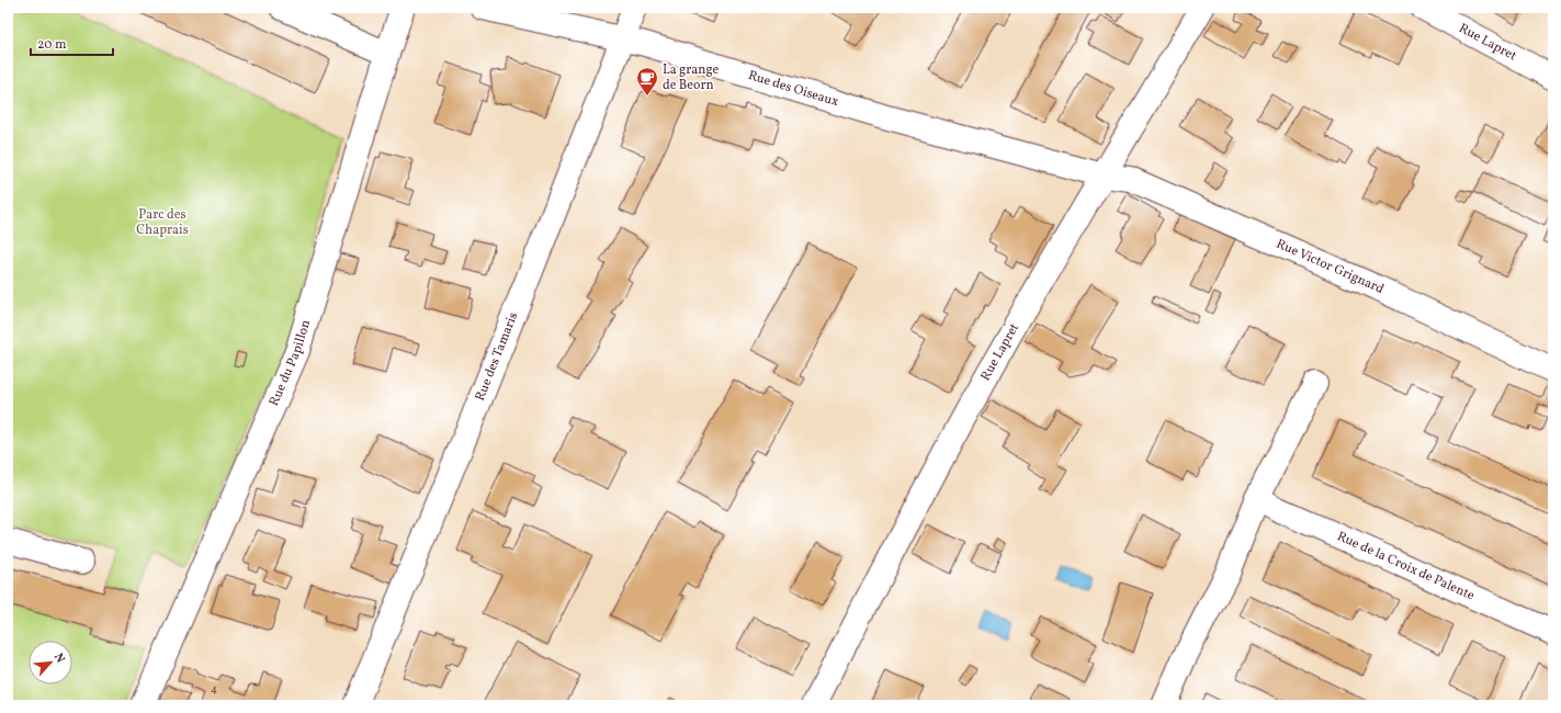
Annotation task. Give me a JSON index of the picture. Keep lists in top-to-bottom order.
{
  "streets": {
    "street": [
      "Rue Lapret",
      "Rue des Oiseaux",
      "Rue Victor Grignard",
      "Rue des Tamaris",
      "Rue du Papillon",
      "Rue de la Croix de Palente"
    ]
  },
  "crossings": [
    ["Rue Lapret", "Rue des Oiseaux"],
    ["Rue Lapret", "Rue Victor Grignard"],
    ["Rue des Oiseaux", "Rue Victor Grignard"],
    ["Rue des Oiseaux", "Rue des Tamaris"]
  ],
  "parks": ["Parc des Chaprais"],
  "places": {
    "cafe": ["La grange de Beorn"]
  },
  "house_numbers": ["4"],
  "scale_bar": "20 m",
  "north": "top right"
}
